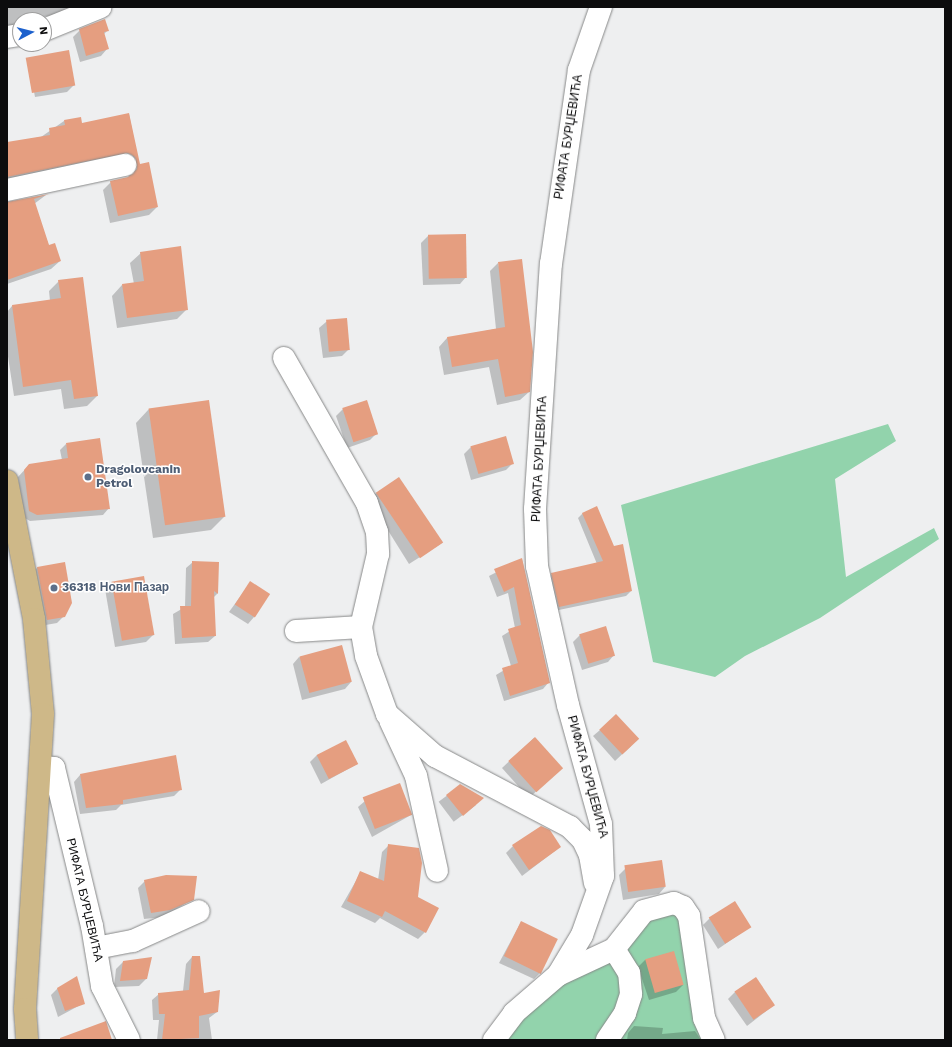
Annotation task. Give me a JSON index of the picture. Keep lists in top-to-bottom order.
{
  "streets": {
    "street": ["РИФАТА БУРЏЕВИЋА"]
  },
  "places": ["Dragolovcanin Petrol", "36318 Нови Пазар"],
  "north": "right"
}
